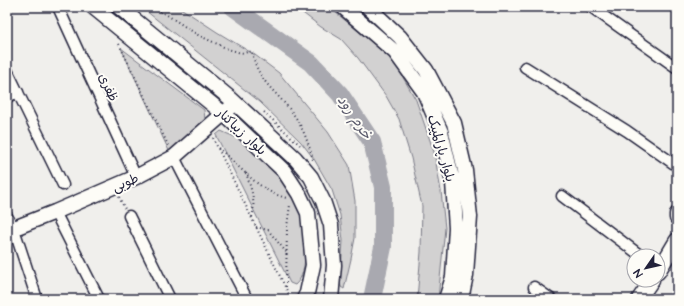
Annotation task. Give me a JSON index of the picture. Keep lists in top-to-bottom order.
{
  "streets": {
    "street": [
      "ظفری",
      "بلوار زیباکنار",
      "بلوار پارالمپیک",
      "طوبی"
    ]
  },
  "crossings": [
    ["ظفری", "طوبی"],
    ["بلوار زیباکنار", "طوبی"]
  ],
  "water": ["خرم رود"],
  "north": "bottom left"
}
